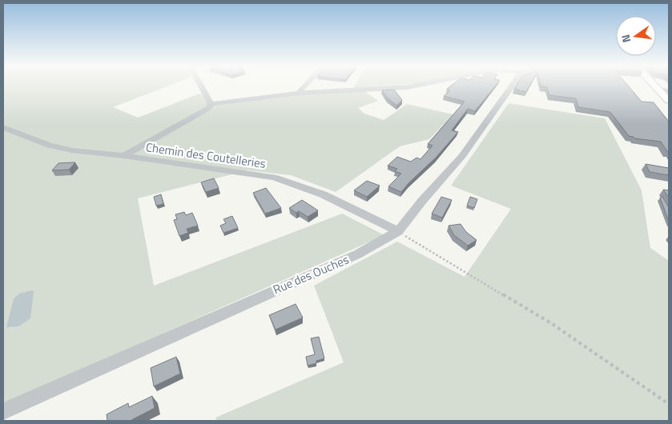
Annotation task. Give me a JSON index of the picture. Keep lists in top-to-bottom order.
{
  "streets": {
    "street": ["Chemin des Coutelleries", "Rue des Ouches"]
  },
  "crossings": [
    ["Chemin des Coutelleries", "Rue des Ouches"]
  ],
  "north": "left"
}
